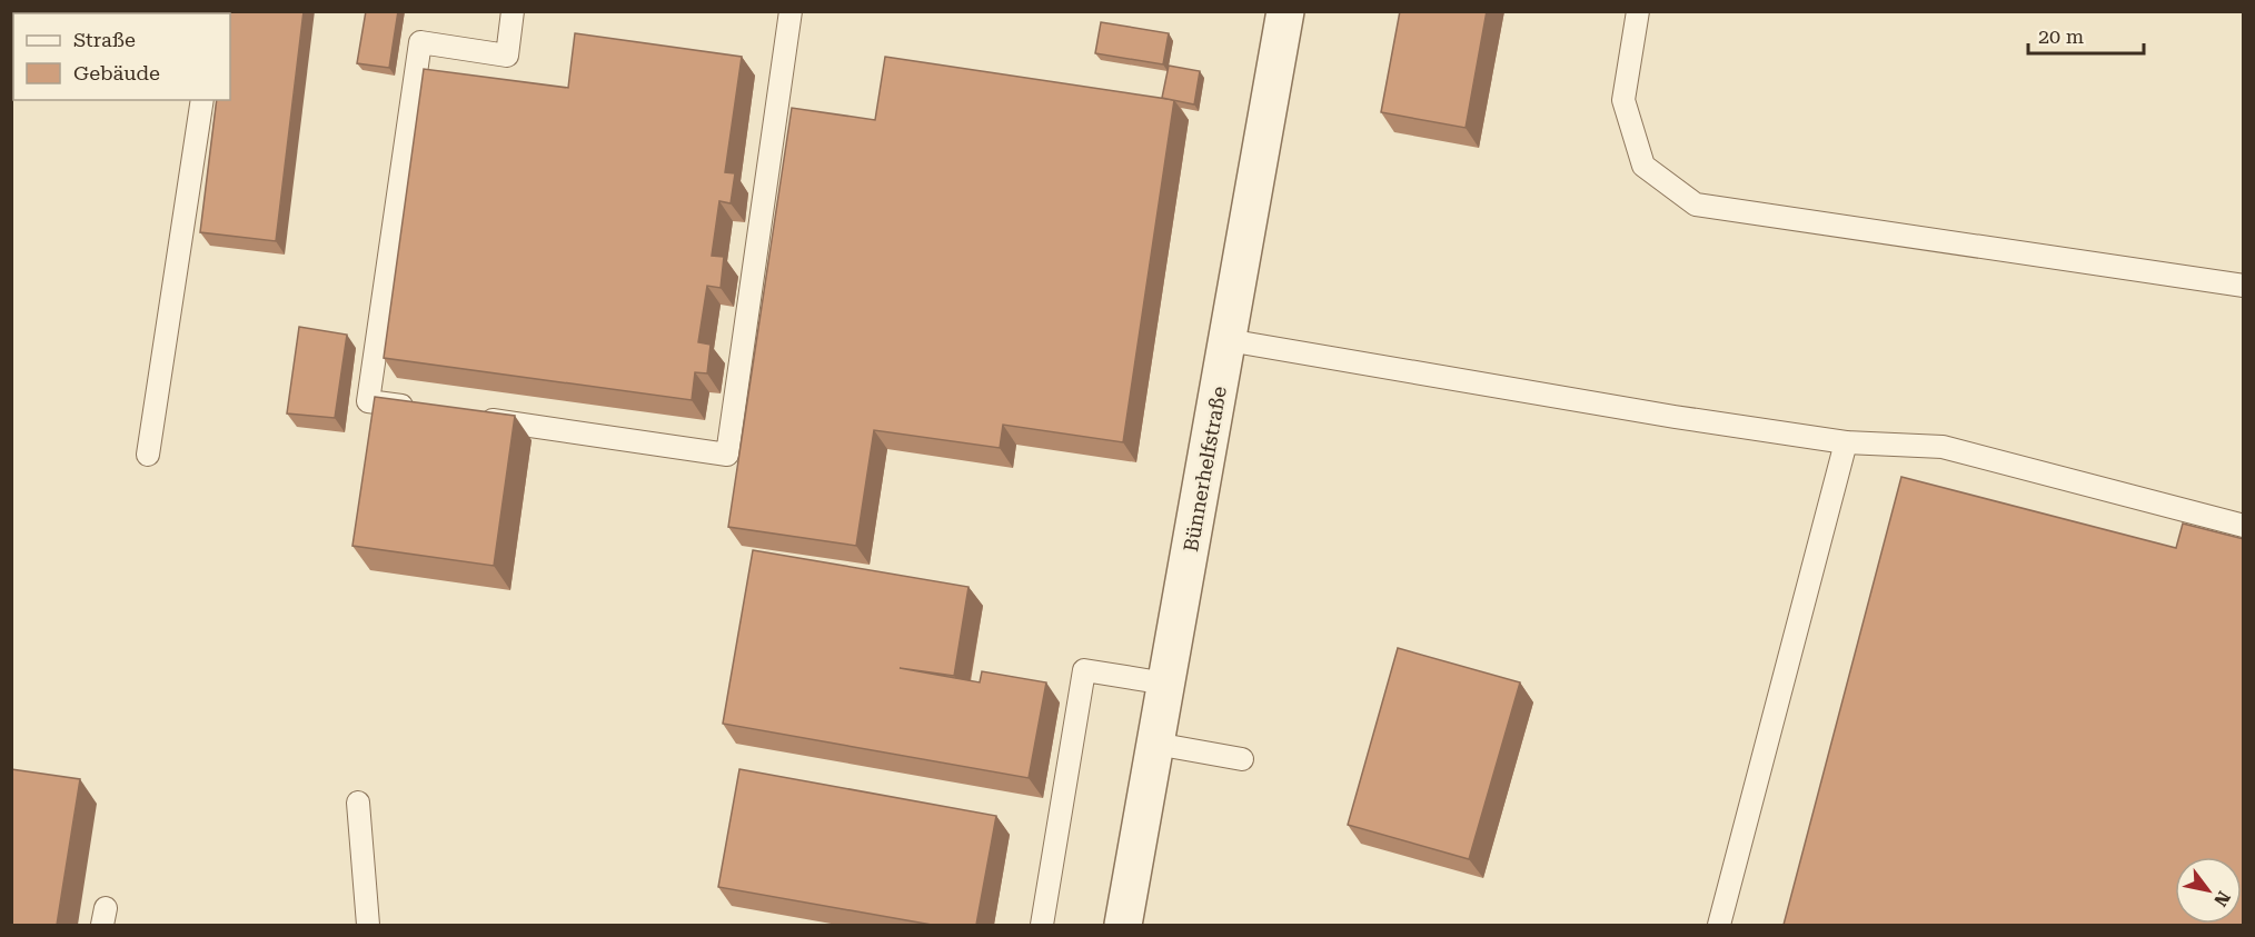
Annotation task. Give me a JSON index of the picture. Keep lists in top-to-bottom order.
{
  "streets": {
    "street": ["Bünnerhelfstraße"]
  },
  "legend": ["Straße", "Gebäude"],
  "scale_bar": "20 m",
  "north": "bottom right"
}
